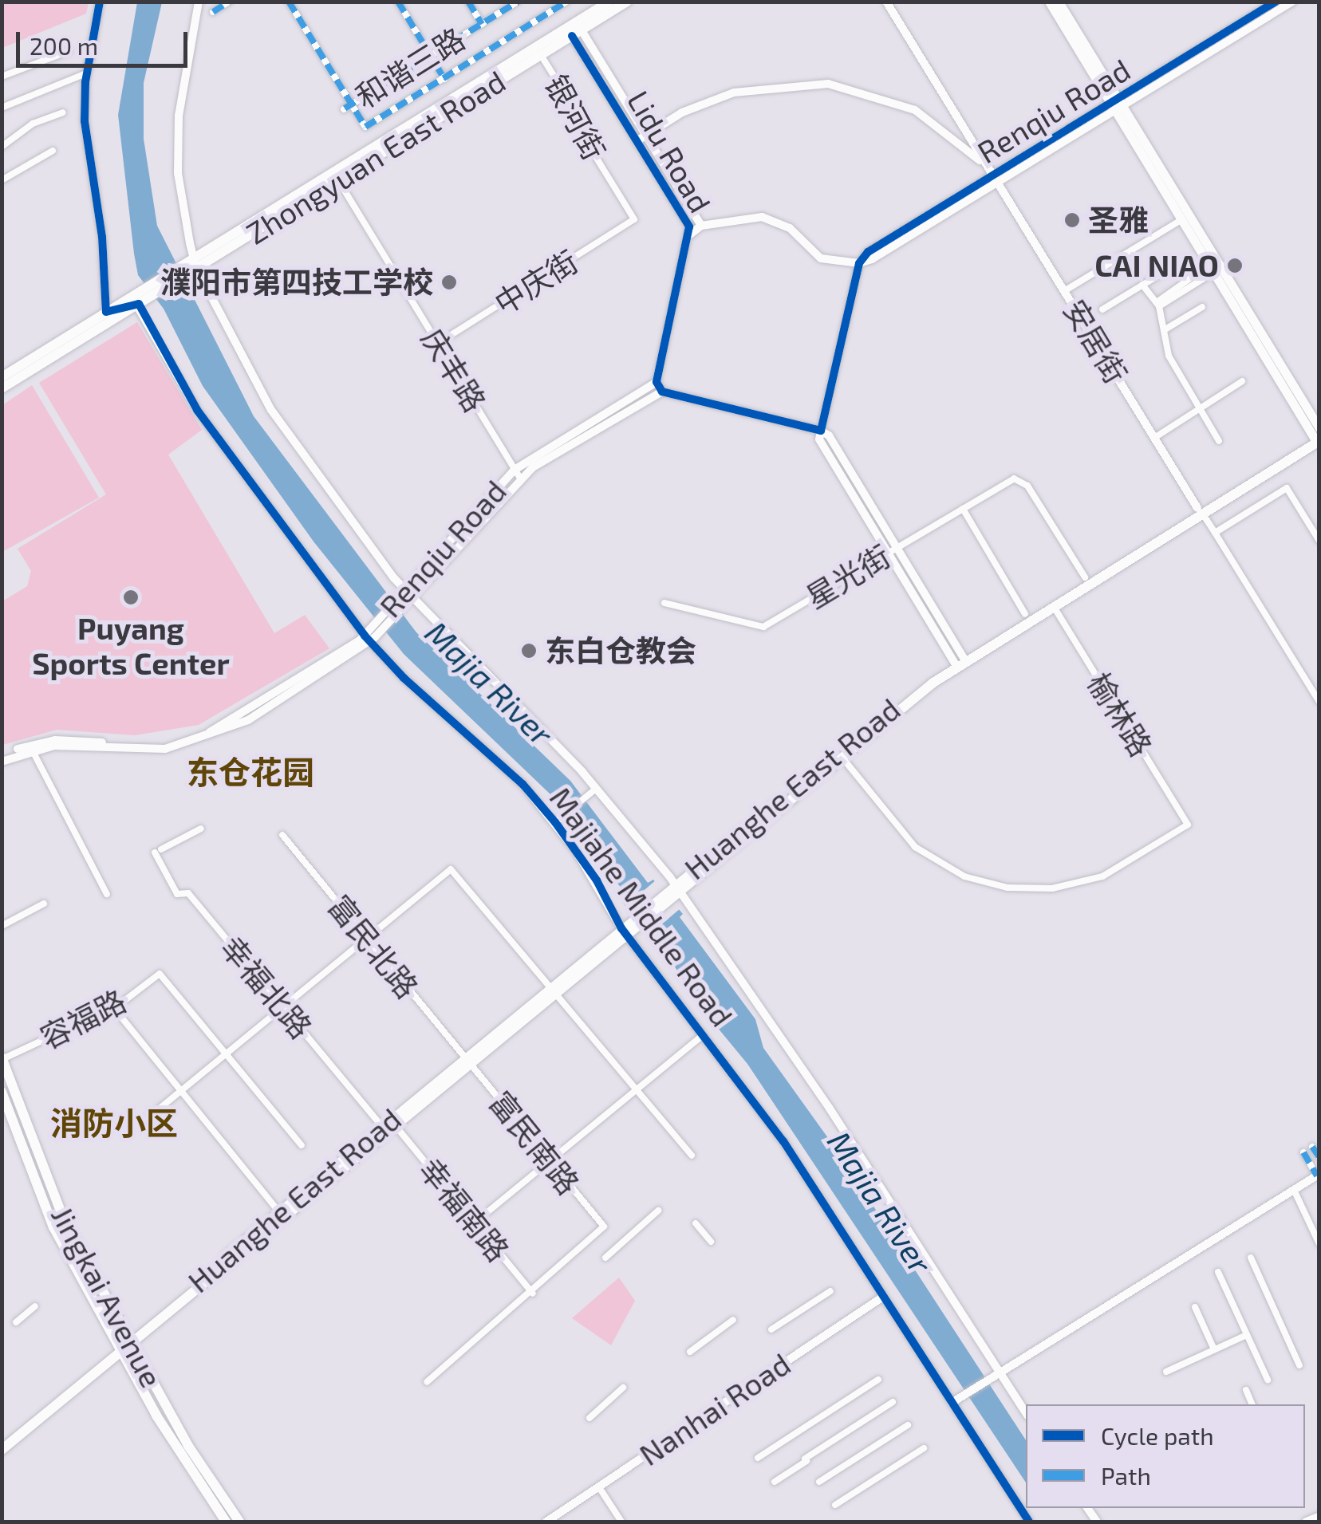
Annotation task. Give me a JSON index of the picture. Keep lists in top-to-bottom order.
{
  "streets": {
    "main road": ["Zhongyuan East Road", "Huanghe East Road", "Jingkai Avenue"],
    "street": [
      "和谐三路",
      "Renqiu Road",
      "银河街",
      "Lidu Road",
      "中庆街",
      "安居街",
      "庆丰路",
      "星光街",
      "榆林路",
      "Majiahe Middle Road",
      "富民北路",
      "幸福北路",
      "容福路",
      "富民南路",
      "幸福南路",
      "Nanhai Road"
    ]
  },
  "crossings": [
    ["Renqiu Road", "Lidu Road"],
    ["Renqiu Road", "安居街"],
    ["Renqiu Road", "庆丰路"],
    ["Renqiu Road", "Majiahe Middle Road"],
    ["银河街", "Zhongyuan East Road"],
    ["银河街", "中庆街"],
    ["Lidu Road", "Zhongyuan East Road"],
    ["Zhongyuan East Road", "庆丰路"],
    ["Zhongyuan East Road", "Majiahe Middle Road"],
    ["中庆街", "庆丰路"],
    ["安居街", "Huanghe East Road"],
    ["星光街", "Huanghe East Road"],
    ["榆林路", "Huanghe East Road"],
    ["Huanghe East Road", "Majiahe Middle Road"],
    ["Huanghe East Road", "富民北路"],
    ["Huanghe East Road", "幸福北路"],
    ["Huanghe East Road", "富民南路"],
    ["Huanghe East Road", "幸福南路"],
    ["Huanghe East Road", "Jingkai Avenue"],
    ["Majiahe Middle Road", "Nanhai Road"],
    ["富民北路", "富民南路"],
    ["容福路", "Jingkai Avenue"],
    ["富民南路", "幸福南路"]
  ],
  "districts": ["东仓花园", "消防小区"],
  "water": ["Majia River"],
  "places": [
    "圣雅",
    "CAI NIAO",
    "濮阳市第四技工学校",
    "Puyang Sports Center",
    "东白仓教会"
  ],
  "legend": ["Cycle path", "Path"],
  "scale_bar": "200 m"
}
